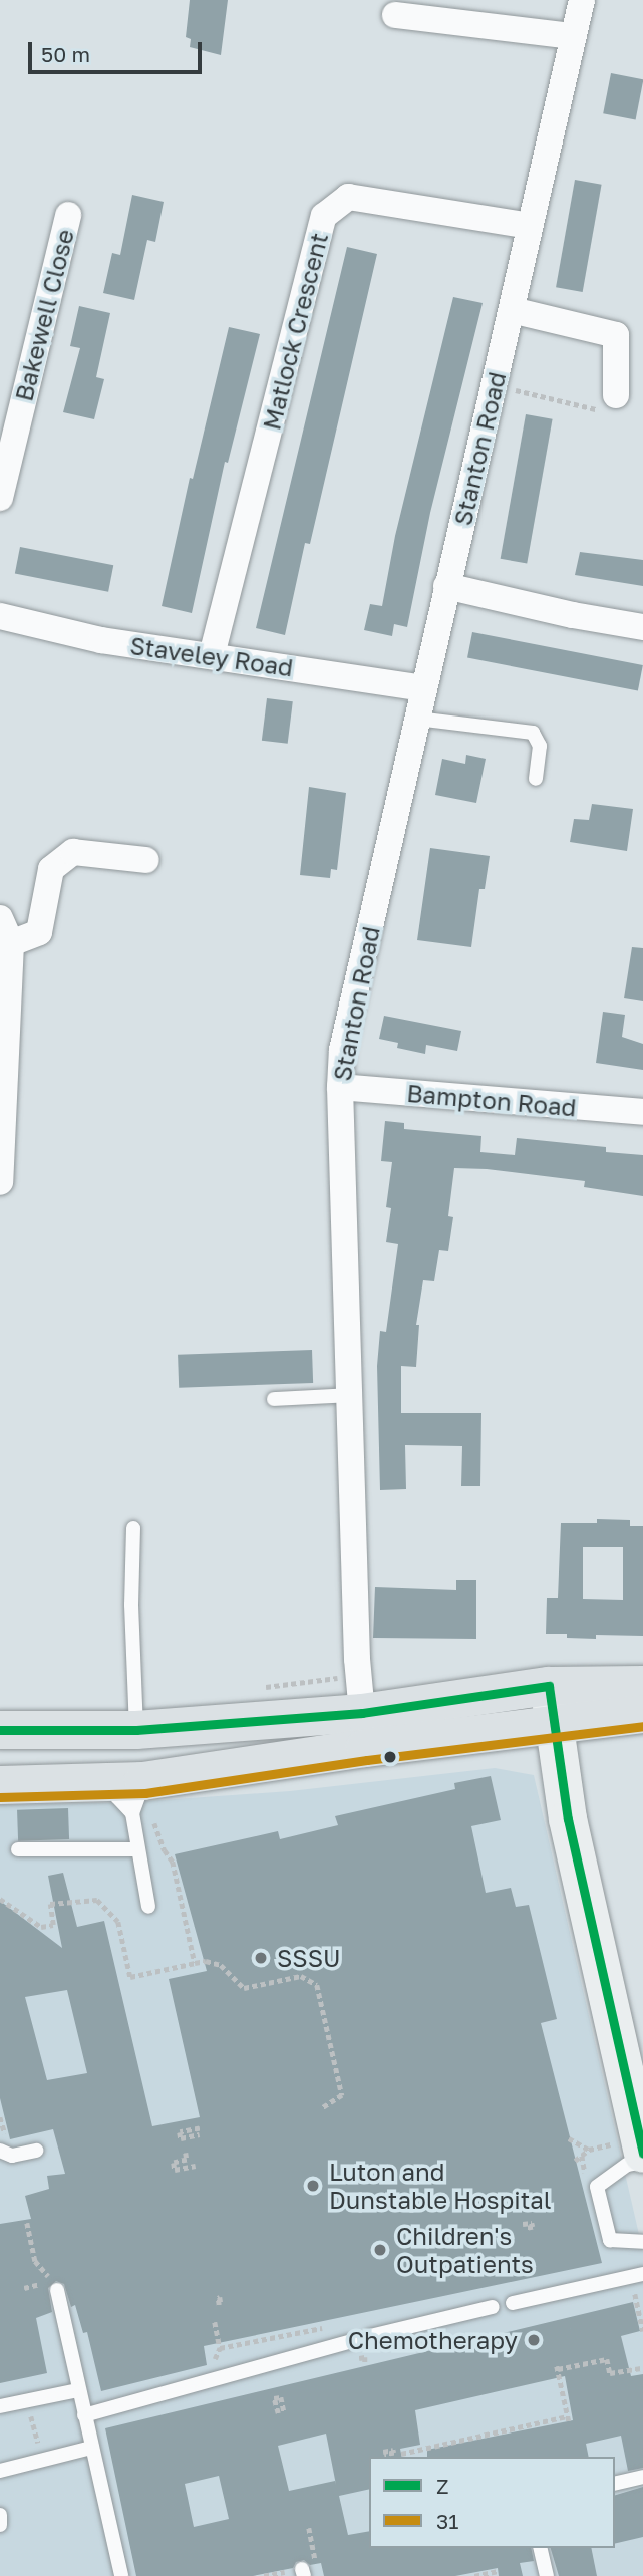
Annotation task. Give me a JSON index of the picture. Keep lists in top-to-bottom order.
{
  "streets": {
    "street": [
      "Bakewell Close",
      "Matlock Crescent",
      "Stanton Road",
      "Staveley Road",
      "Bampton Road"
    ]
  },
  "crossings": [
    ["Matlock Crescent", "Stanton Road"],
    ["Matlock Crescent", "Staveley Road"],
    ["Stanton Road", "Staveley Road"],
    ["Stanton Road", "Bampton Road"]
  ],
  "places": [
    "SSSU",
    "Luton and Dunstable Hospital",
    "Children's Outpatients",
    "Chemotherapy"
  ],
  "lines": ["transit line Z", "transit line 31"],
  "legend": ["Z", "31"],
  "scale_bar": "50 m"
}
